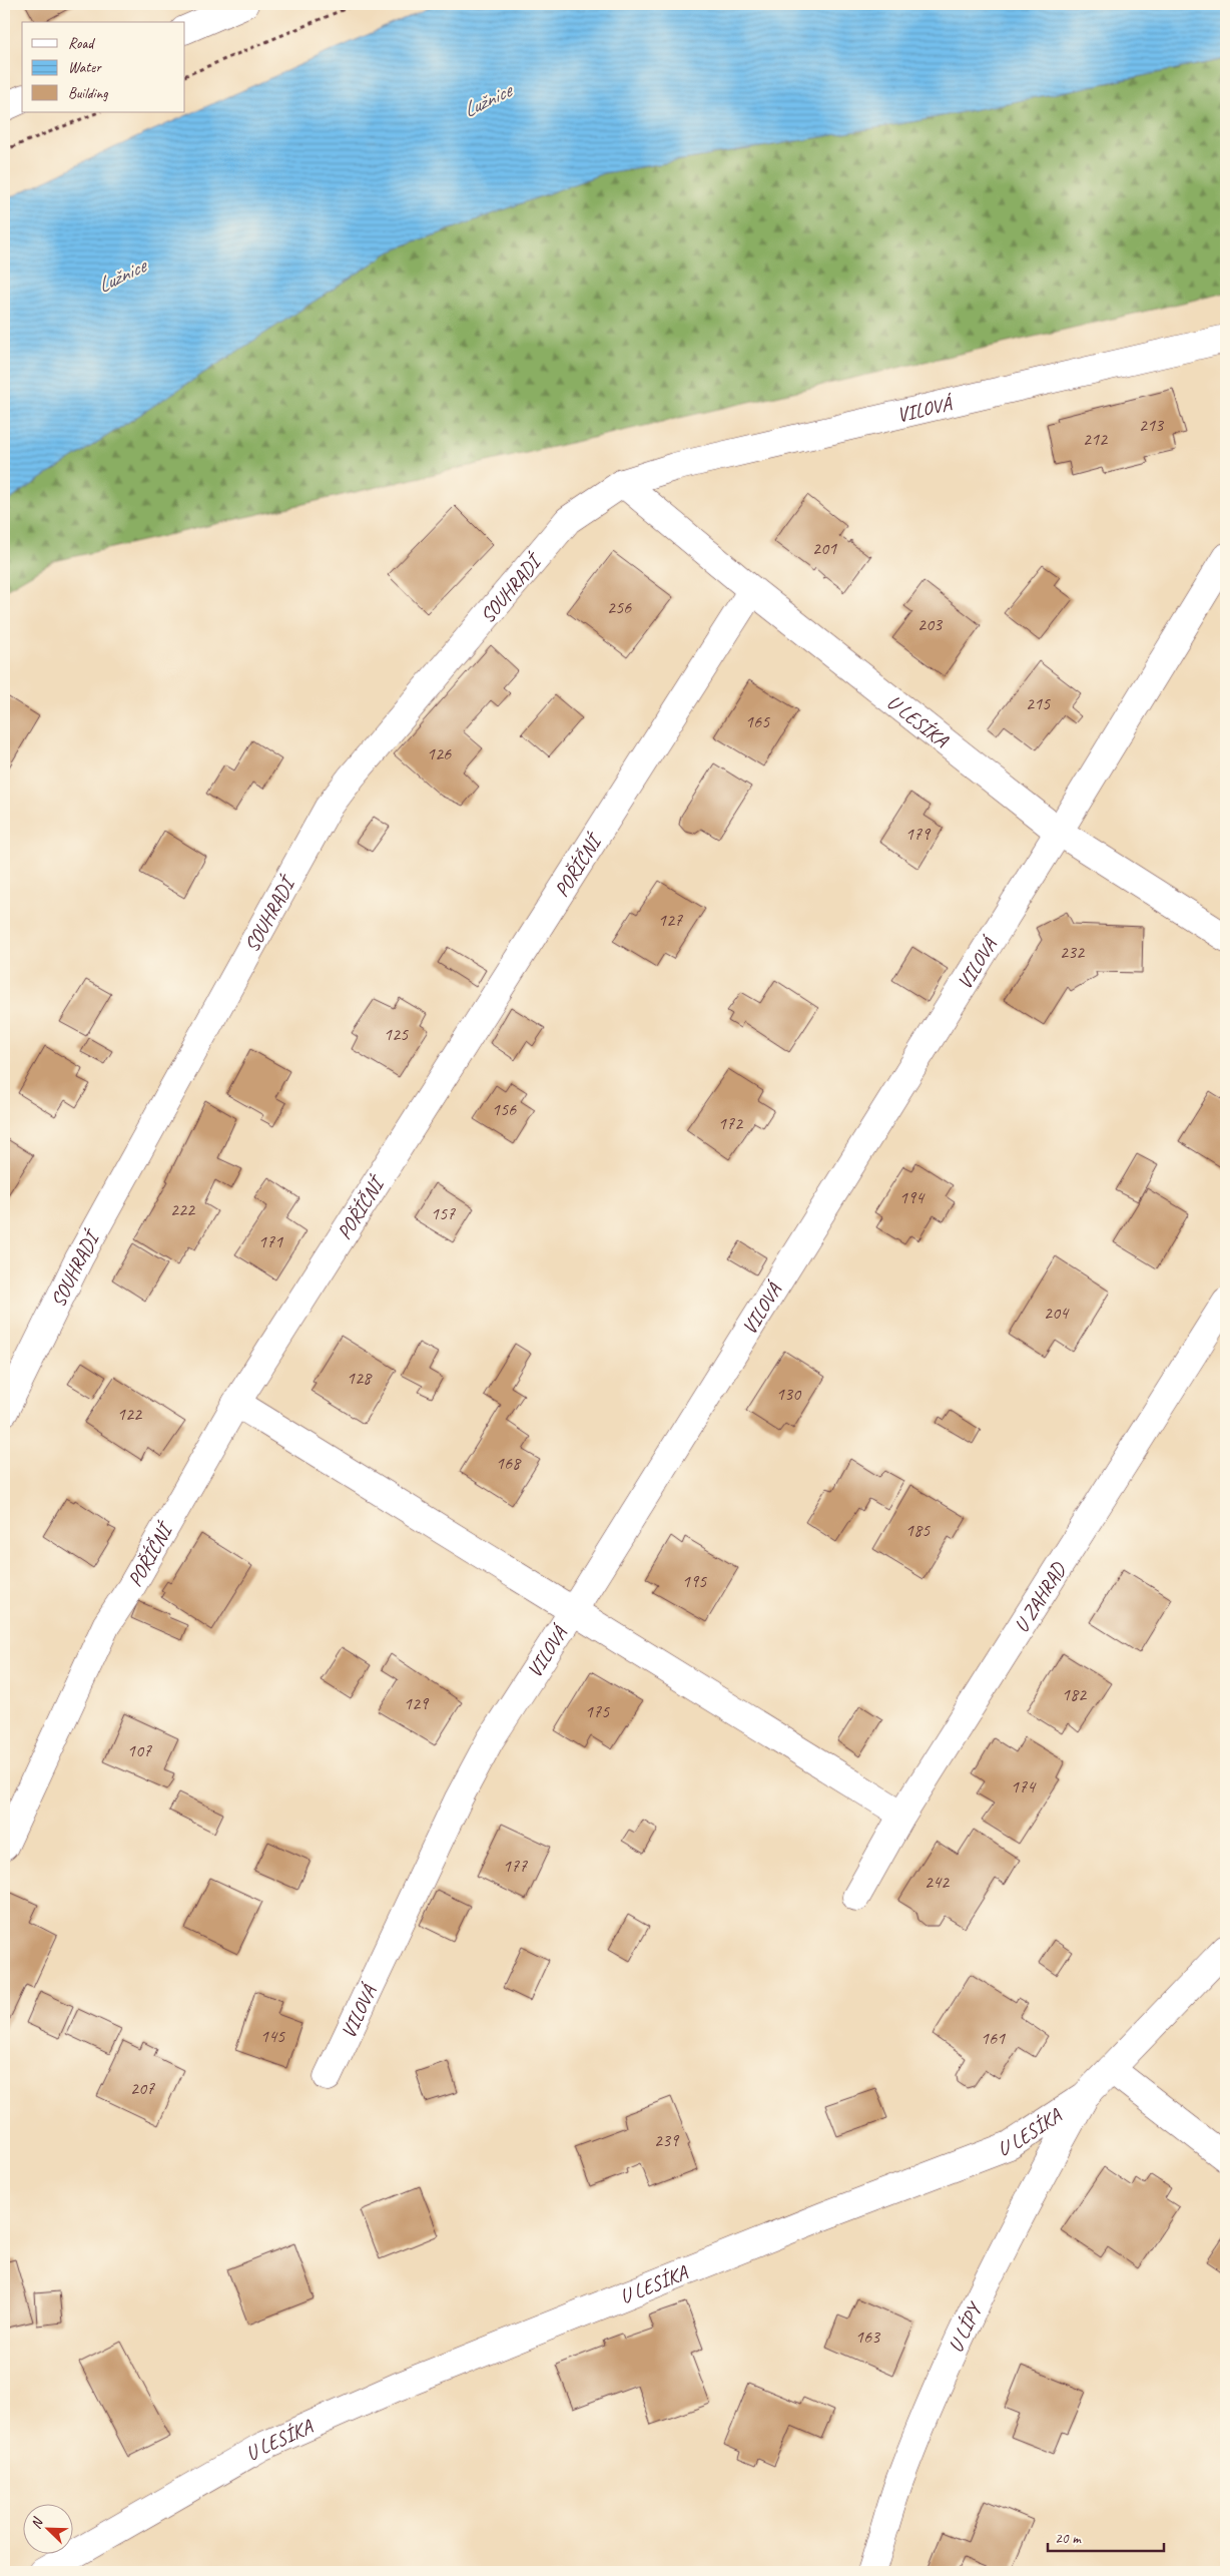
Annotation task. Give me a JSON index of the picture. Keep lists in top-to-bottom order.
{
  "streets": {
    "street": [
      "VILOVÁ",
      "SOUHRADÍ",
      "U LESÍKA",
      "POŘÍČNÍ",
      "U ZAHRAD",
      "U LÍPY"
    ]
  },
  "crossings": [
    ["VILOVÁ", "SOUHRADÍ"],
    ["VILOVÁ", "U LESÍKA"],
    ["SOUHRADÍ", "U LESÍKA"],
    ["U LESÍKA", "POŘÍČNÍ"],
    ["U LESÍKA", "U LÍPY"]
  ],
  "water": ["Lužnice"],
  "house_numbers": [
    "213",
    "212",
    "201",
    "256",
    "203",
    "215",
    "165",
    "126",
    "179",
    "127",
    "232",
    "125",
    "156",
    "172",
    "194",
    "222",
    "157",
    "171",
    "204",
    "128",
    "130",
    "122",
    "168",
    "185",
    "195",
    "182",
    "129",
    "175",
    "107",
    "174",
    "177",
    "242",
    "145",
    "161",
    "207",
    "239",
    "163"
  ],
  "legend": ["Road", "Water", "Building"],
  "scale_bar": "20 m",
  "north": "top left"
}
